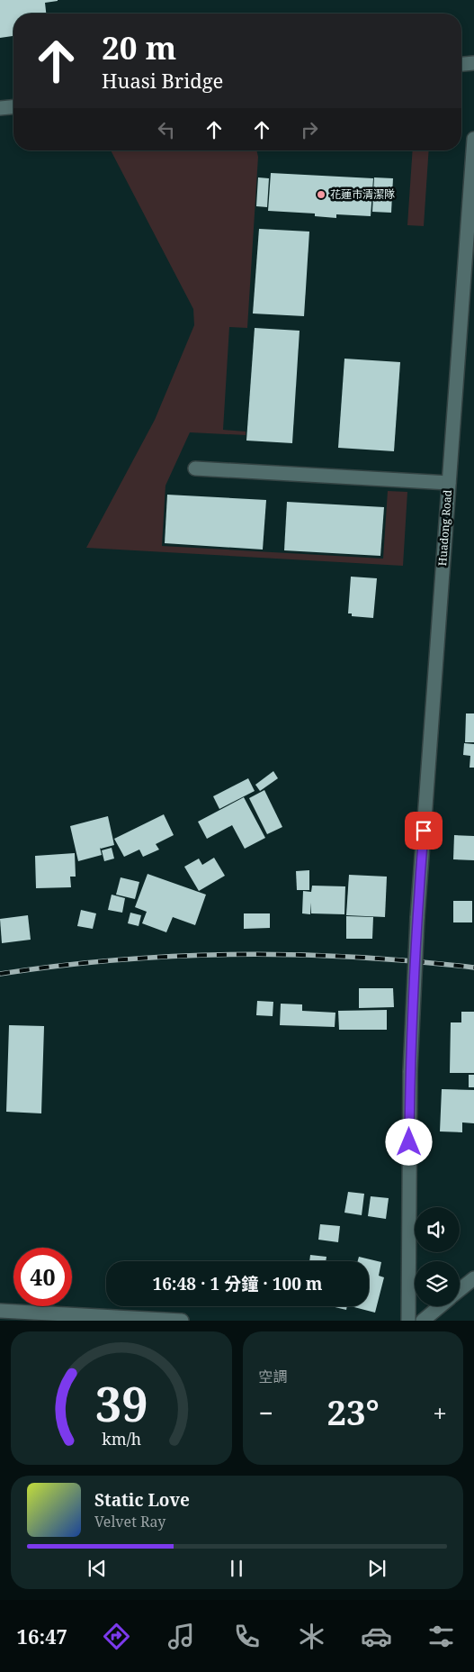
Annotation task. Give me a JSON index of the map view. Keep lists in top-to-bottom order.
{
  "streets": {
    "street": ["Huadong Road"]
  },
  "places": ["花蓮市清潔隊"],
  "page": {
    "turn": ["20 m", "Huasi Bridge"],
    "limit": "40",
    "trip": "16:48 · 1 分鐘 · 100 m",
    "tile": "空調",
    "heat": ["−", "23°", "+"],
    "song": ["Static Love", "Velvet Ray"],
    "tabs": "16:47",
    "gauge": ["39", "km/h"]
  }
}
